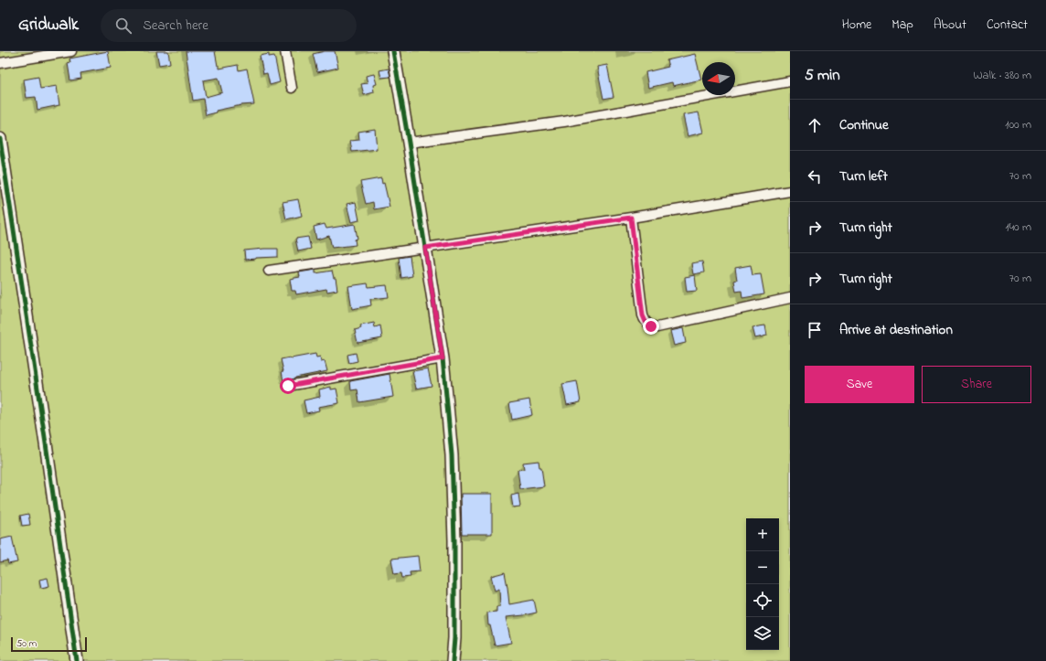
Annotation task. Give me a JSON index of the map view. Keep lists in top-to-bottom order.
{
  "scale_bar": "50 m",
  "north": "left",
  "page": {
    "header": "Gridwalk",
    "search": "Search here",
    "nav": [
      "Home",
      "Map",
      "About",
      "Contact"
    ],
    "heading": ["5 min", "Walk · 380 m"],
    "list": [
      ["Continue", "100 m"],
      ["Turn left", "70 m"],
      ["Turn right", "140 m"],
      ["Turn right", "70 m"],
      "Arrive at destination"
    ],
    "buttons": ["Save", "Share"],
    "map_buttons": ["+", "−"],
    "scale": "50 m"
  }
}
